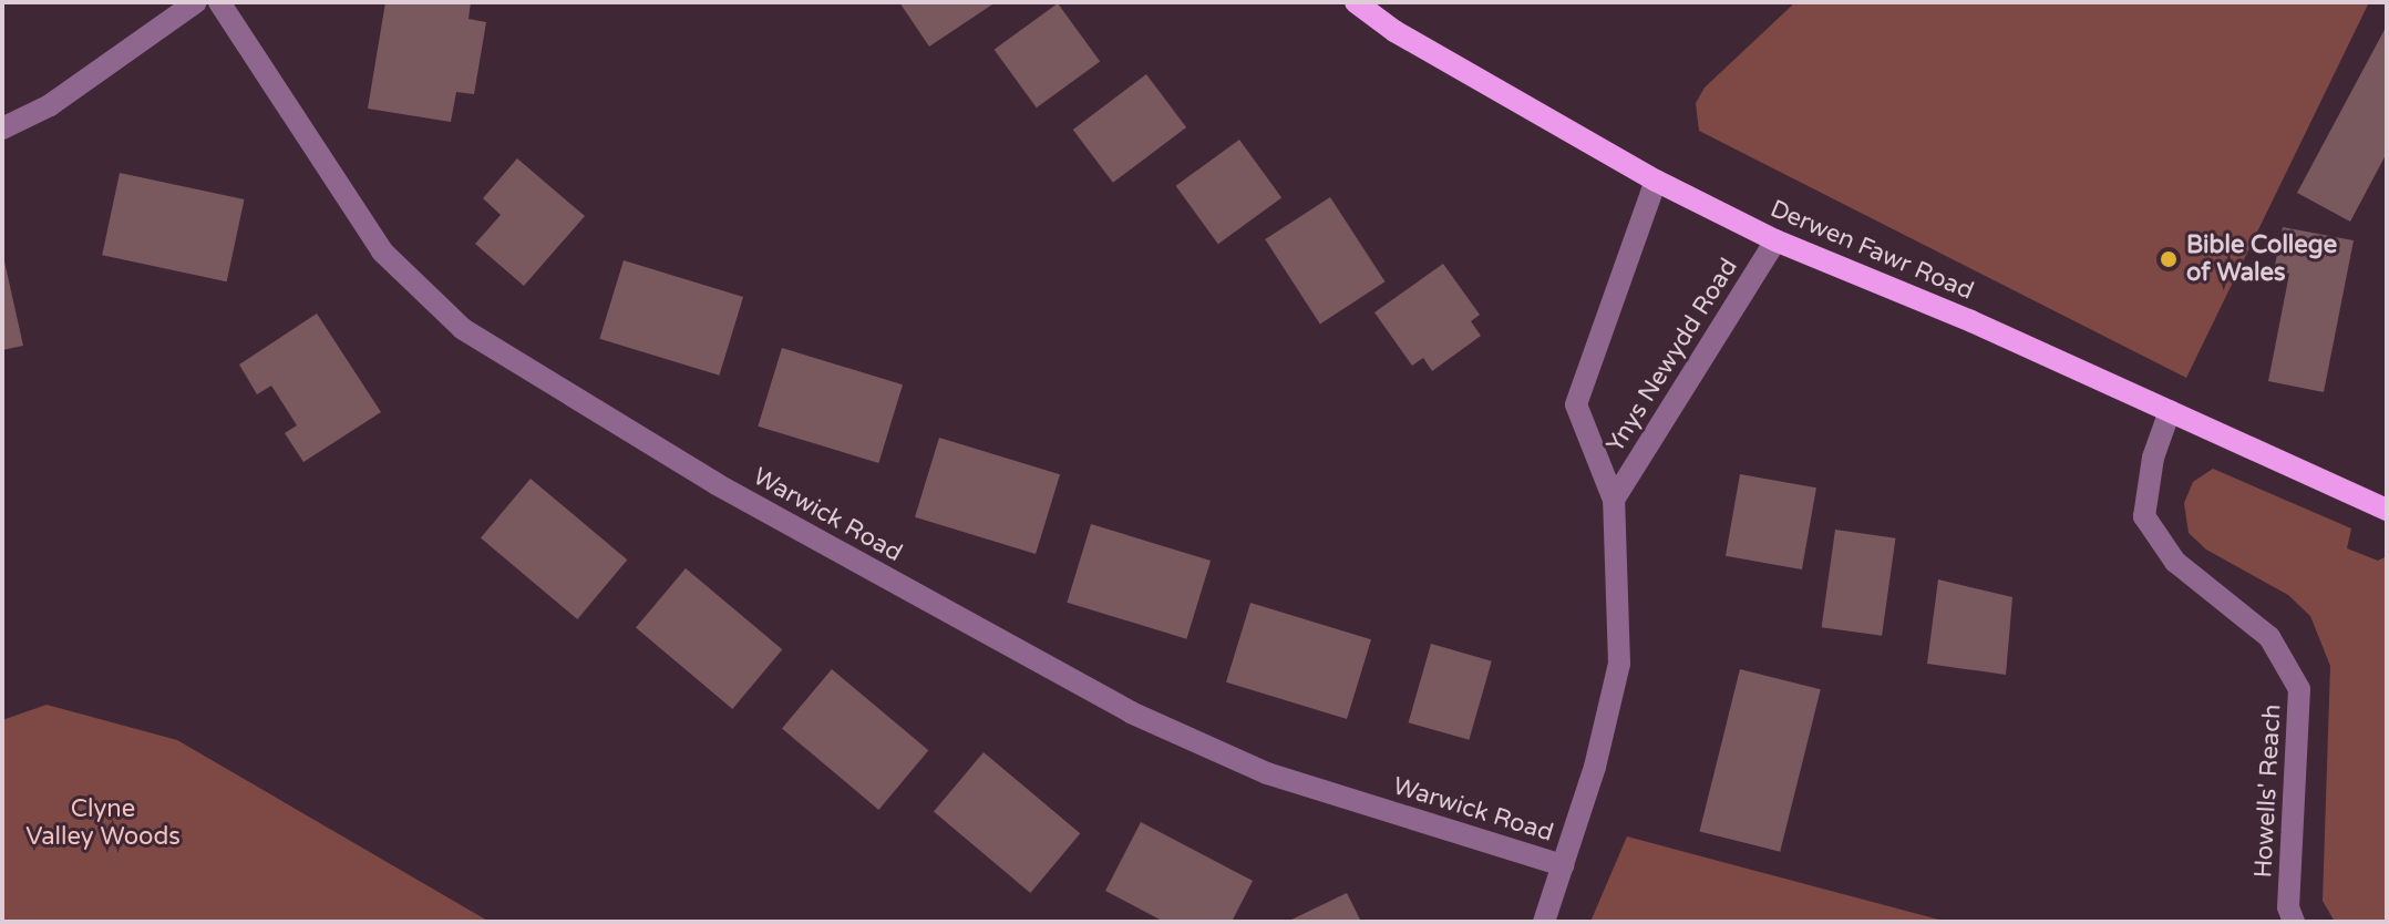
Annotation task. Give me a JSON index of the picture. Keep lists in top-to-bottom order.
{
  "streets": {
    "main road": ["Derwen Fawr Road"],
    "street": ["Ynys Newydd Road", "Warwick Road", "Howells' Reach"]
  },
  "crossings": [
    ["Derwen Fawr Road", "Ynys Newydd Road"],
    ["Derwen Fawr Road", "Howells' Reach"],
    ["Ynys Newydd Road", "Warwick Road"]
  ],
  "parks": ["Clyne Valley Woods"],
  "places": ["Bible College of Wales"]
}
